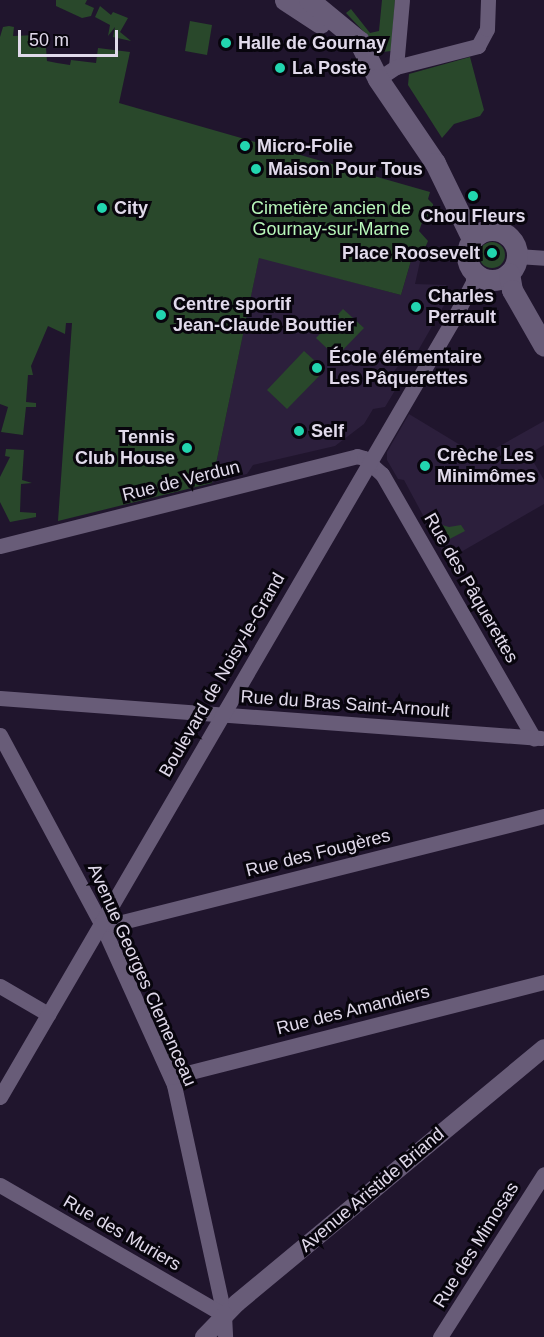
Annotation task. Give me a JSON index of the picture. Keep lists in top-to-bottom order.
{
  "streets": {
    "street": [
      "Rue de Verdun",
      "Rue des Pâquerettes",
      "Boulevard de Noisy-le-Grand",
      "Rue du Bras Saint-Arnoult",
      "Rue des Fougères",
      "Avenue Georges Clemenceau",
      "Rue des Amandiers",
      "Avenue Aristide Briand",
      "Rue des Muriers",
      "Rue des Mimosas"
    ]
  },
  "crossings": [
    ["Rue de Verdun", "Rue des Pâquerettes"],
    ["Rue de Verdun", "Boulevard de Noisy-le-Grand"],
    ["Rue des Pâquerettes", "Boulevard de Noisy-le-Grand"],
    ["Rue des Pâquerettes", "Rue du Bras Saint-Arnoult"],
    ["Boulevard de Noisy-le-Grand", "Rue du Bras Saint-Arnoult"],
    ["Boulevard de Noisy-le-Grand", "Rue des Fougères"],
    ["Boulevard de Noisy-le-Grand", "Avenue Georges Clemenceau"],
    ["Rue des Fougères", "Avenue Georges Clemenceau"],
    ["Avenue Georges Clemenceau", "Rue des Amandiers"],
    ["Avenue Georges Clemenceau", "Avenue Aristide Briand"],
    ["Avenue Georges Clemenceau", "Rue des Muriers"],
    ["Avenue Aristide Briand", "Rue des Muriers"]
  ],
  "parks": ["Cimetière ancien de Gournay-sur-Marne"],
  "places": [
    "Halle de Gournay",
    "La Poste",
    "Micro-Folie",
    "Maison Pour Tous",
    "Chou Fleurs",
    "City",
    "Place Roosevelt",
    "Charles Perrault",
    "Centre sportif Jean-Claude Bouttier",
    "École élémentaire Les Pâquerettes",
    "Self",
    "Tennis Club House",
    "Crèche Les Minimômes"
  ],
  "scale_bar": "50 m"
}
